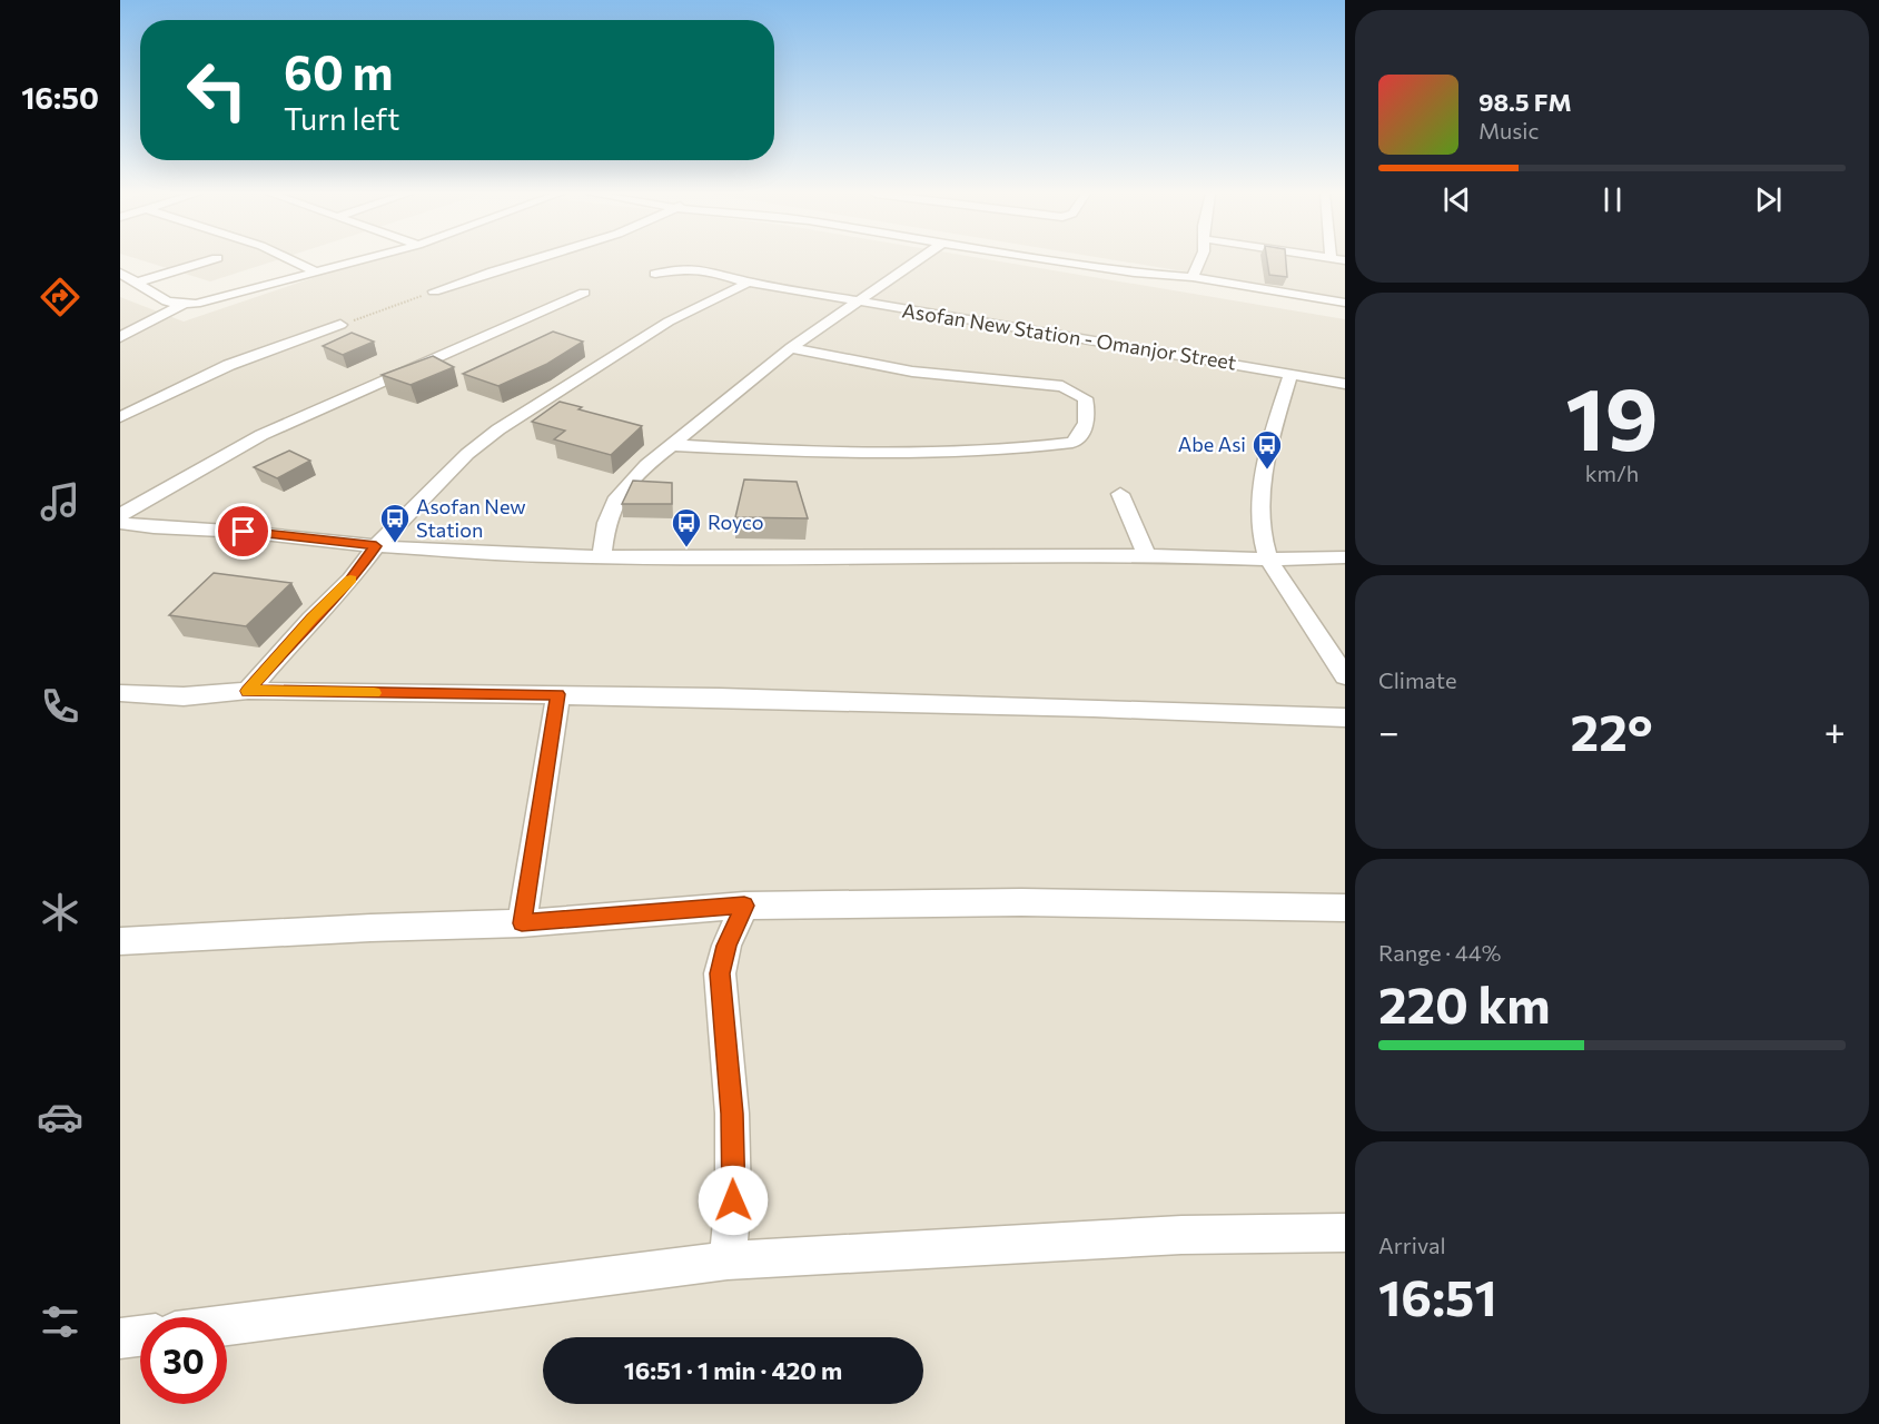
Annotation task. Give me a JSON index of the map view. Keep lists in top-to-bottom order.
{
  "streets": {
    "street": ["Asofan New Station - Omanjor Street"]
  },
  "places": {
    "bus stop": ["Abe Asi", "Asofan New Station", "Royco"]
  },
  "page": {
    "tabs": "16:50",
    "turn": ["60 m", "Turn left"],
    "song": ["98.5 FM", "Music"],
    "tile": [
      ["19", "km/h"],
      "Climate",
      ["Range · 44%", "220 km"],
      ["Arrival", "16:51"]
    ],
    "heat": ["−", "22°", "+"],
    "limit": "30",
    "trip": "16:51 · 1 min · 420 m"
  }
}
